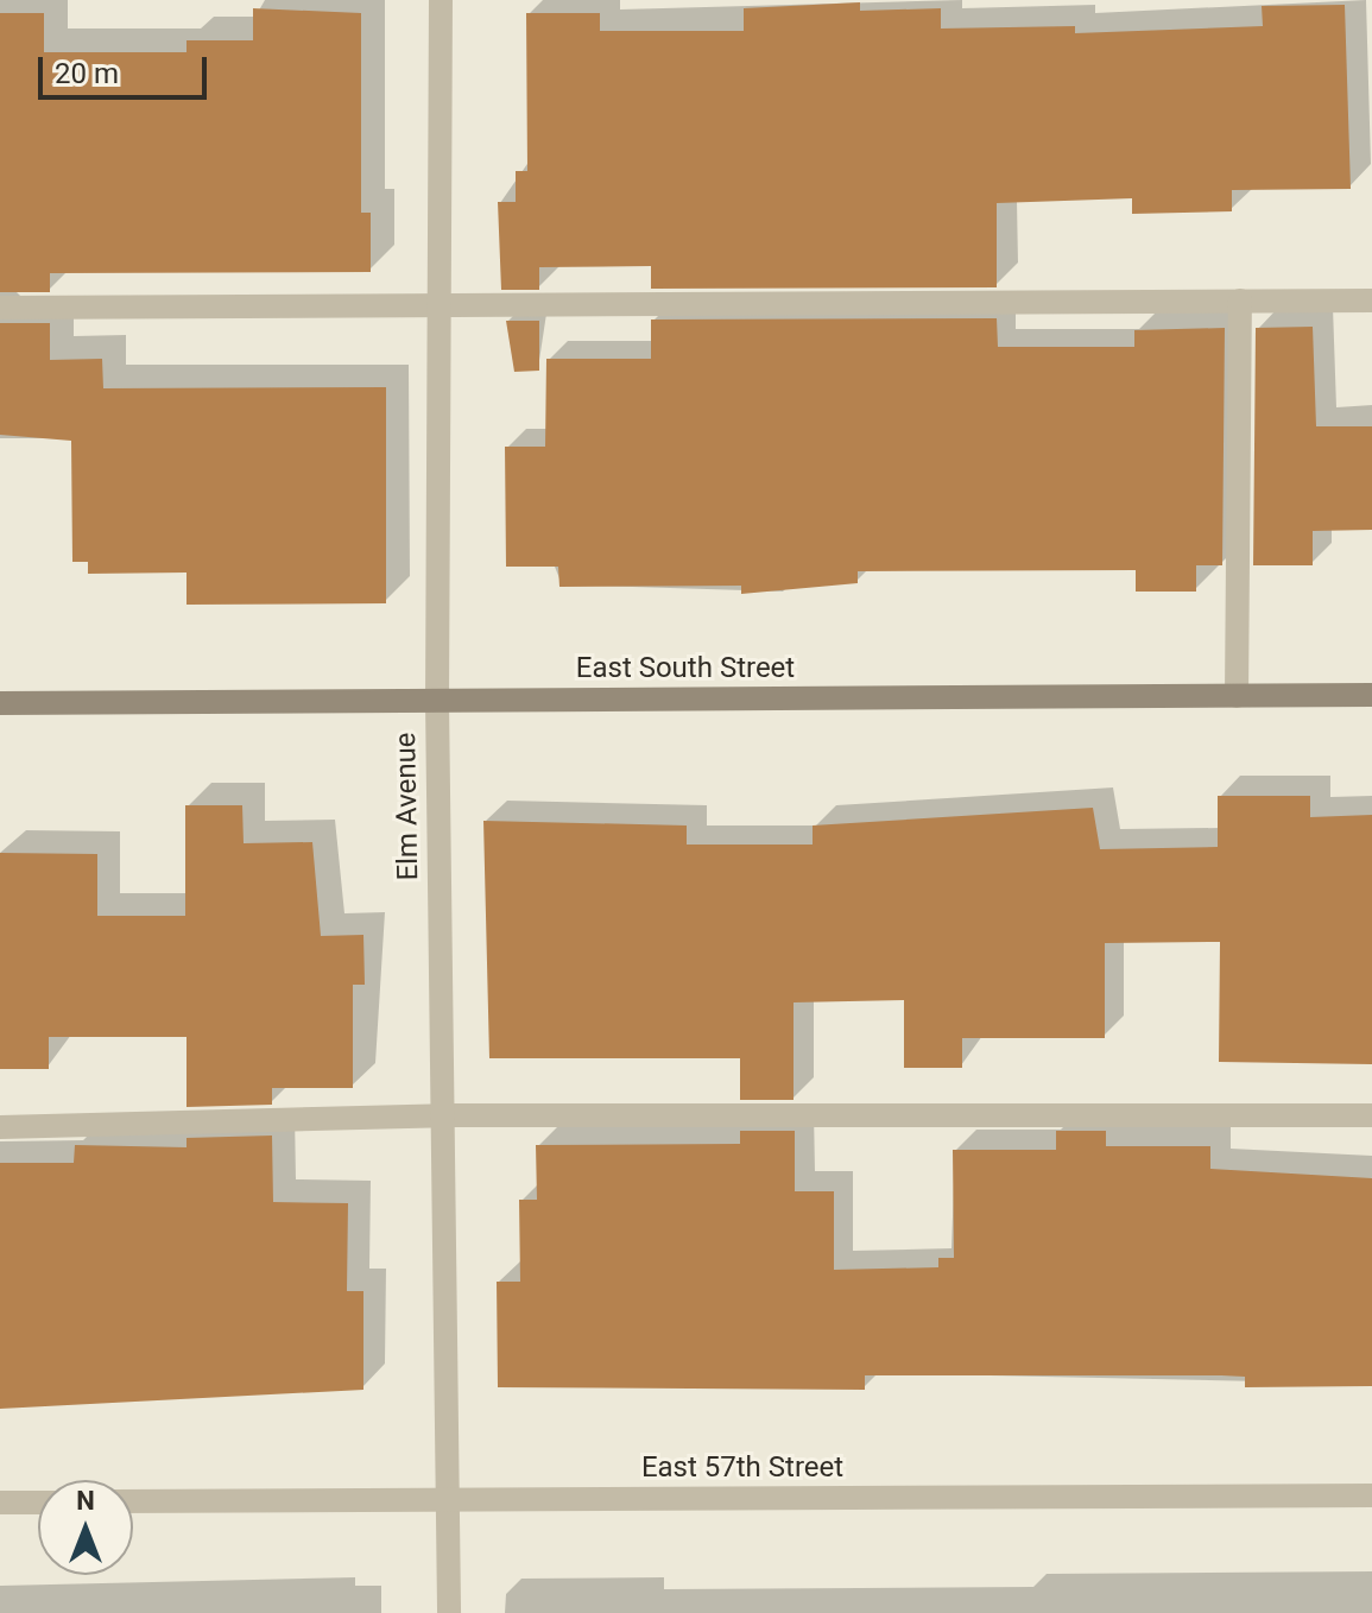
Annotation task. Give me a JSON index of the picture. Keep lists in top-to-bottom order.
{
  "streets": {
    "street": ["East South Street", "Elm Avenue", "East 57th Street"]
  },
  "crossings": [
    ["East South Street", "Elm Avenue"],
    ["Elm Avenue", "East 57th Street"]
  ],
  "scale_bar": "20 m",
  "north": "top"
}
